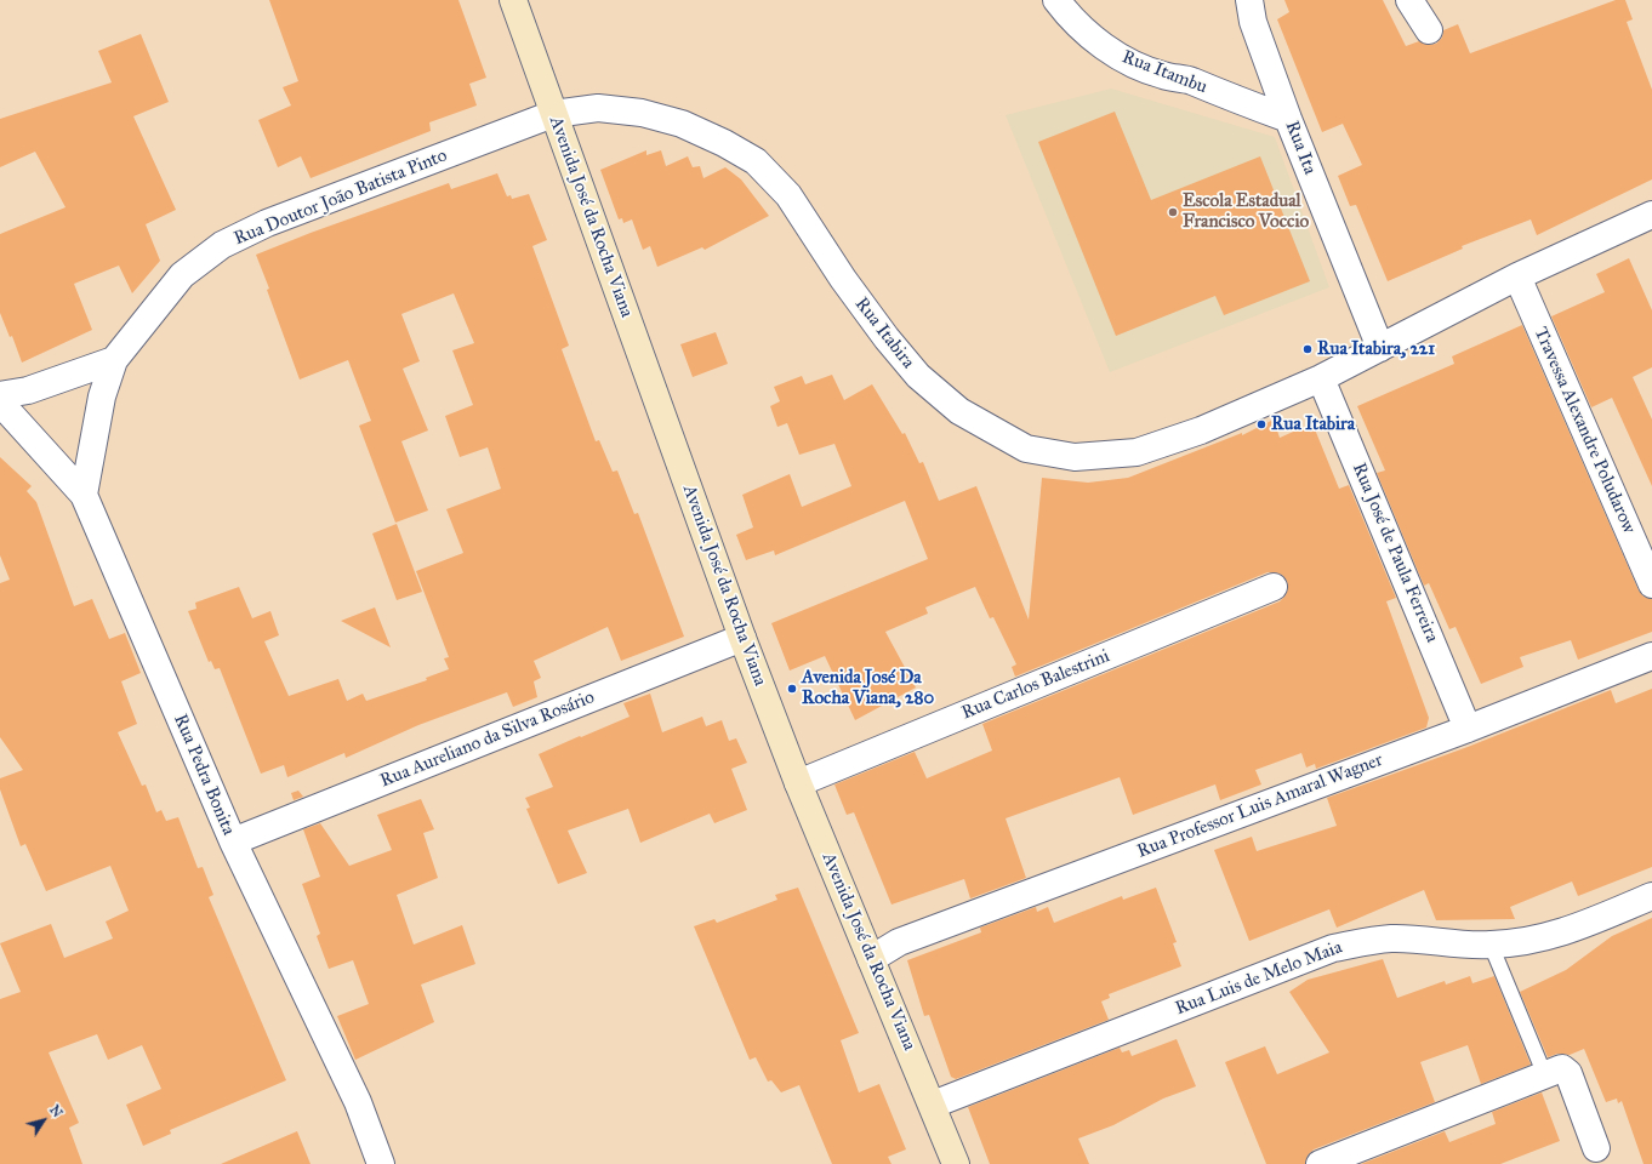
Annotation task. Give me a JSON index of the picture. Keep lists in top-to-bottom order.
{
  "streets": {
    "street": [
      "Rua Itambu",
      "Rua Ita",
      "Rua Doutor João Batista Pinto",
      "Avenida José da Rocha Viana",
      "Rua Itabira",
      "Travessa Alexandre Poludarow",
      "Rua José de Paula Ferreira",
      "Rua Carlos Balestrini",
      "Rua Aureliano da Silva Rosário",
      "Rua Pedra Bonita",
      "Rua Professor Luis Amaral Wagner",
      "Rua Luis de Melo Maia"
    ]
  },
  "crossings": [
    ["Rua Itambu", "Rua Ita"],
    ["Rua Ita", "Rua Itabira"],
    ["Rua Doutor João Batista Pinto", "Avenida José da Rocha Viana"],
    ["Rua Doutor João Batista Pinto", "Rua Itabira"],
    ["Avenida José da Rocha Viana", "Rua Itabira"],
    ["Avenida José da Rocha Viana", "Rua Carlos Balestrini"],
    ["Avenida José da Rocha Viana", "Rua Aureliano da Silva Rosário"],
    ["Avenida José da Rocha Viana", "Rua Professor Luis Amaral Wagner"],
    ["Avenida José da Rocha Viana", "Rua Luis de Melo Maia"],
    ["Rua Itabira", "Travessa Alexandre Poludarow"],
    ["Rua Itabira", "Rua José de Paula Ferreira"],
    ["Rua José de Paula Ferreira", "Rua Professor Luis Amaral Wagner"],
    ["Rua Aureliano da Silva Rosário", "Rua Pedra Bonita"]
  ],
  "places": [
    "Escola Estadual Francisco Voccio",
    "Rua Itabira, 221",
    "Rua Itabira",
    "Avenida José Da Rocha Viana, 280"
  ],
  "north": "top right"
}
